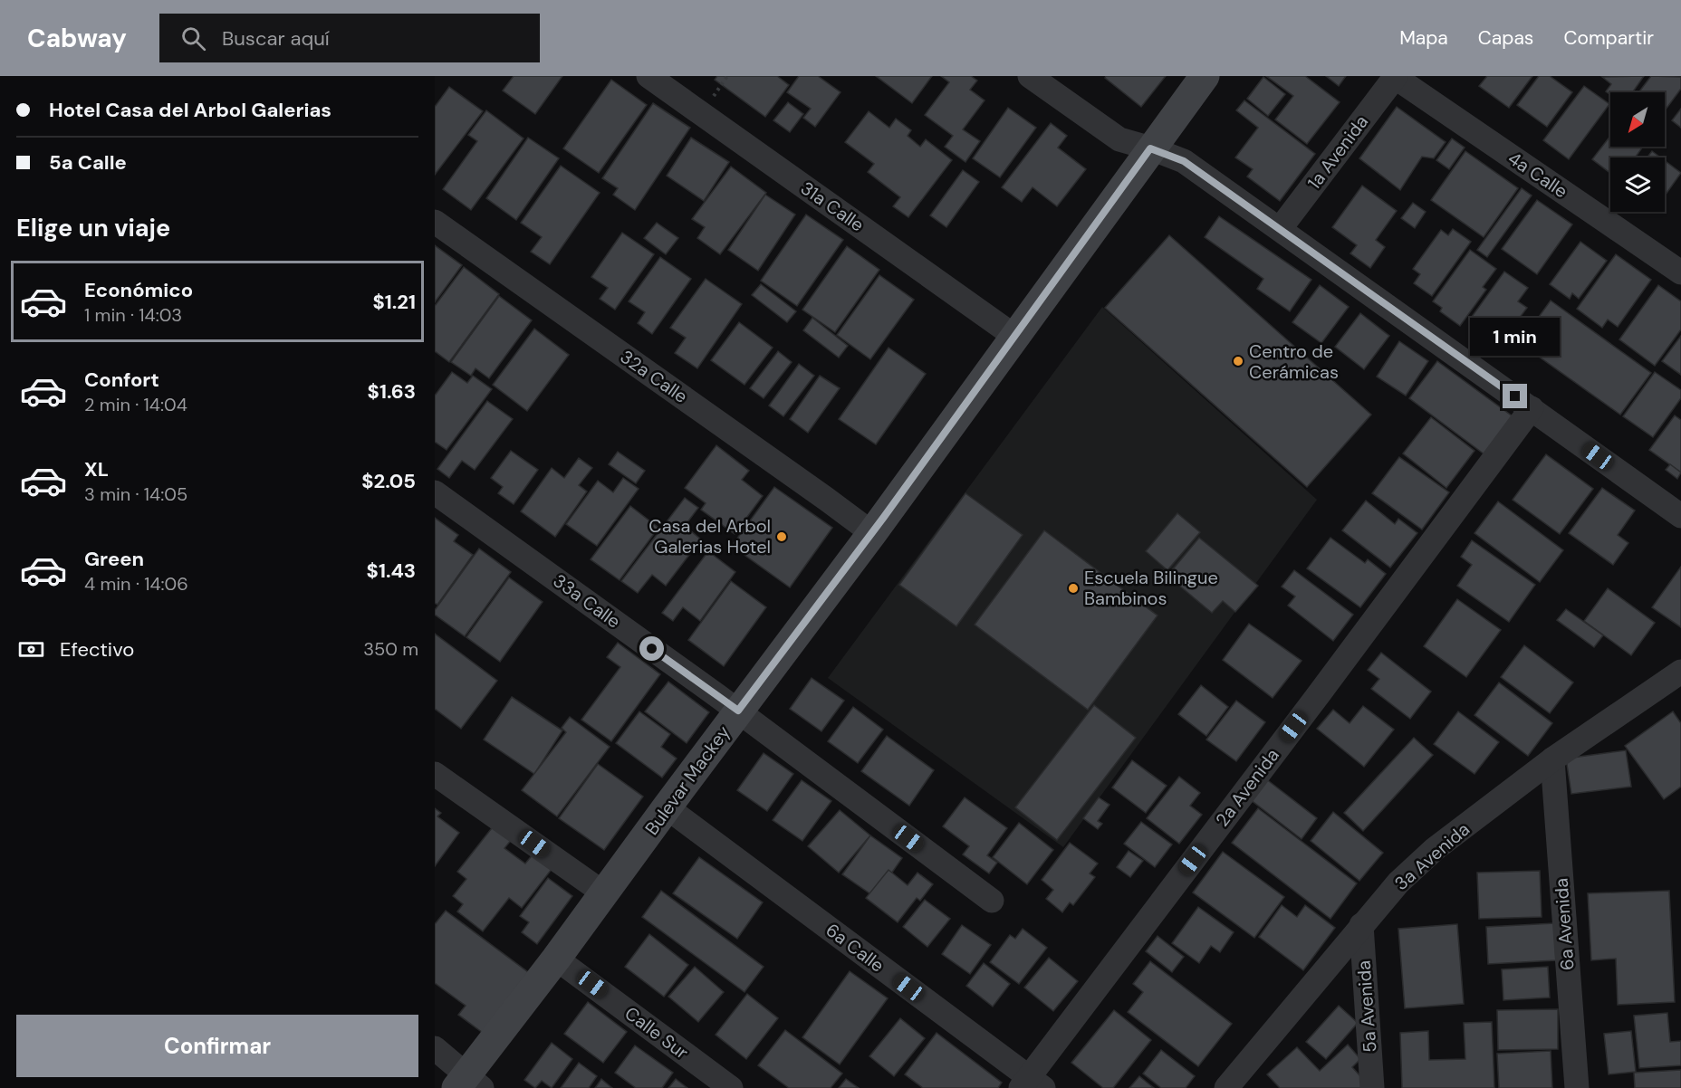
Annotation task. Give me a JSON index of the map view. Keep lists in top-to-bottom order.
{
  "streets": {
    "main road": ["Bulevar Mackey"],
    "street": [
      "1a Avenida",
      "4a Calle",
      "31a Calle",
      "32a Calle",
      "33a Calle",
      "2a Avenida",
      "3a Avenida",
      "6a Avenida",
      "6a Calle",
      "5a Avenida",
      "Calle Sur"
    ]
  },
  "crossings": [
    ["1a Avenida", "4a Calle"],
    ["31a Calle", "Bulevar Mackey"],
    ["32a Calle", "Bulevar Mackey"],
    ["33a Calle", "Bulevar Mackey"],
    ["Bulevar Mackey", "6a Calle"],
    ["Bulevar Mackey", "Calle Sur"],
    ["2a Avenida", "6a Calle"],
    ["3a Avenida", "6a Avenida"],
    ["3a Avenida", "5a Avenida"]
  ],
  "places": ["Centro de Cerámicas", "Casa del Arbol Galerias Hotel", "Escuela Bilingue Bambinos"],
  "north": "bottom left",
  "page": {
    "header": "Cabway",
    "search": "Buscar aquí",
    "nav": ["Mapa", "Capas", "Compartir"],
    "banner": ["Hotel Casa del Arbol Galerias", "5a Calle"],
    "heading": "Elige un viaje",
    "list": [
      {
        "name": "Económico",
        "note": "1 min · 14:03",
        "value": "$1.21"
      },
      {
        "name": "Confort",
        "note": "2 min · 14:04",
        "value": "$1.63"
      },
      {
        "name": "XL",
        "note": "3 min · 14:05",
        "value": "$2.05"
      },
      {
        "name": "Green",
        "note": "4 min · 14:06",
        "value": "$1.43"
      }
    ],
    "bubble": "1 min",
    "pay": ["Efectivo", "350 m"],
    "buttons": "Confirmar"
  }
}
